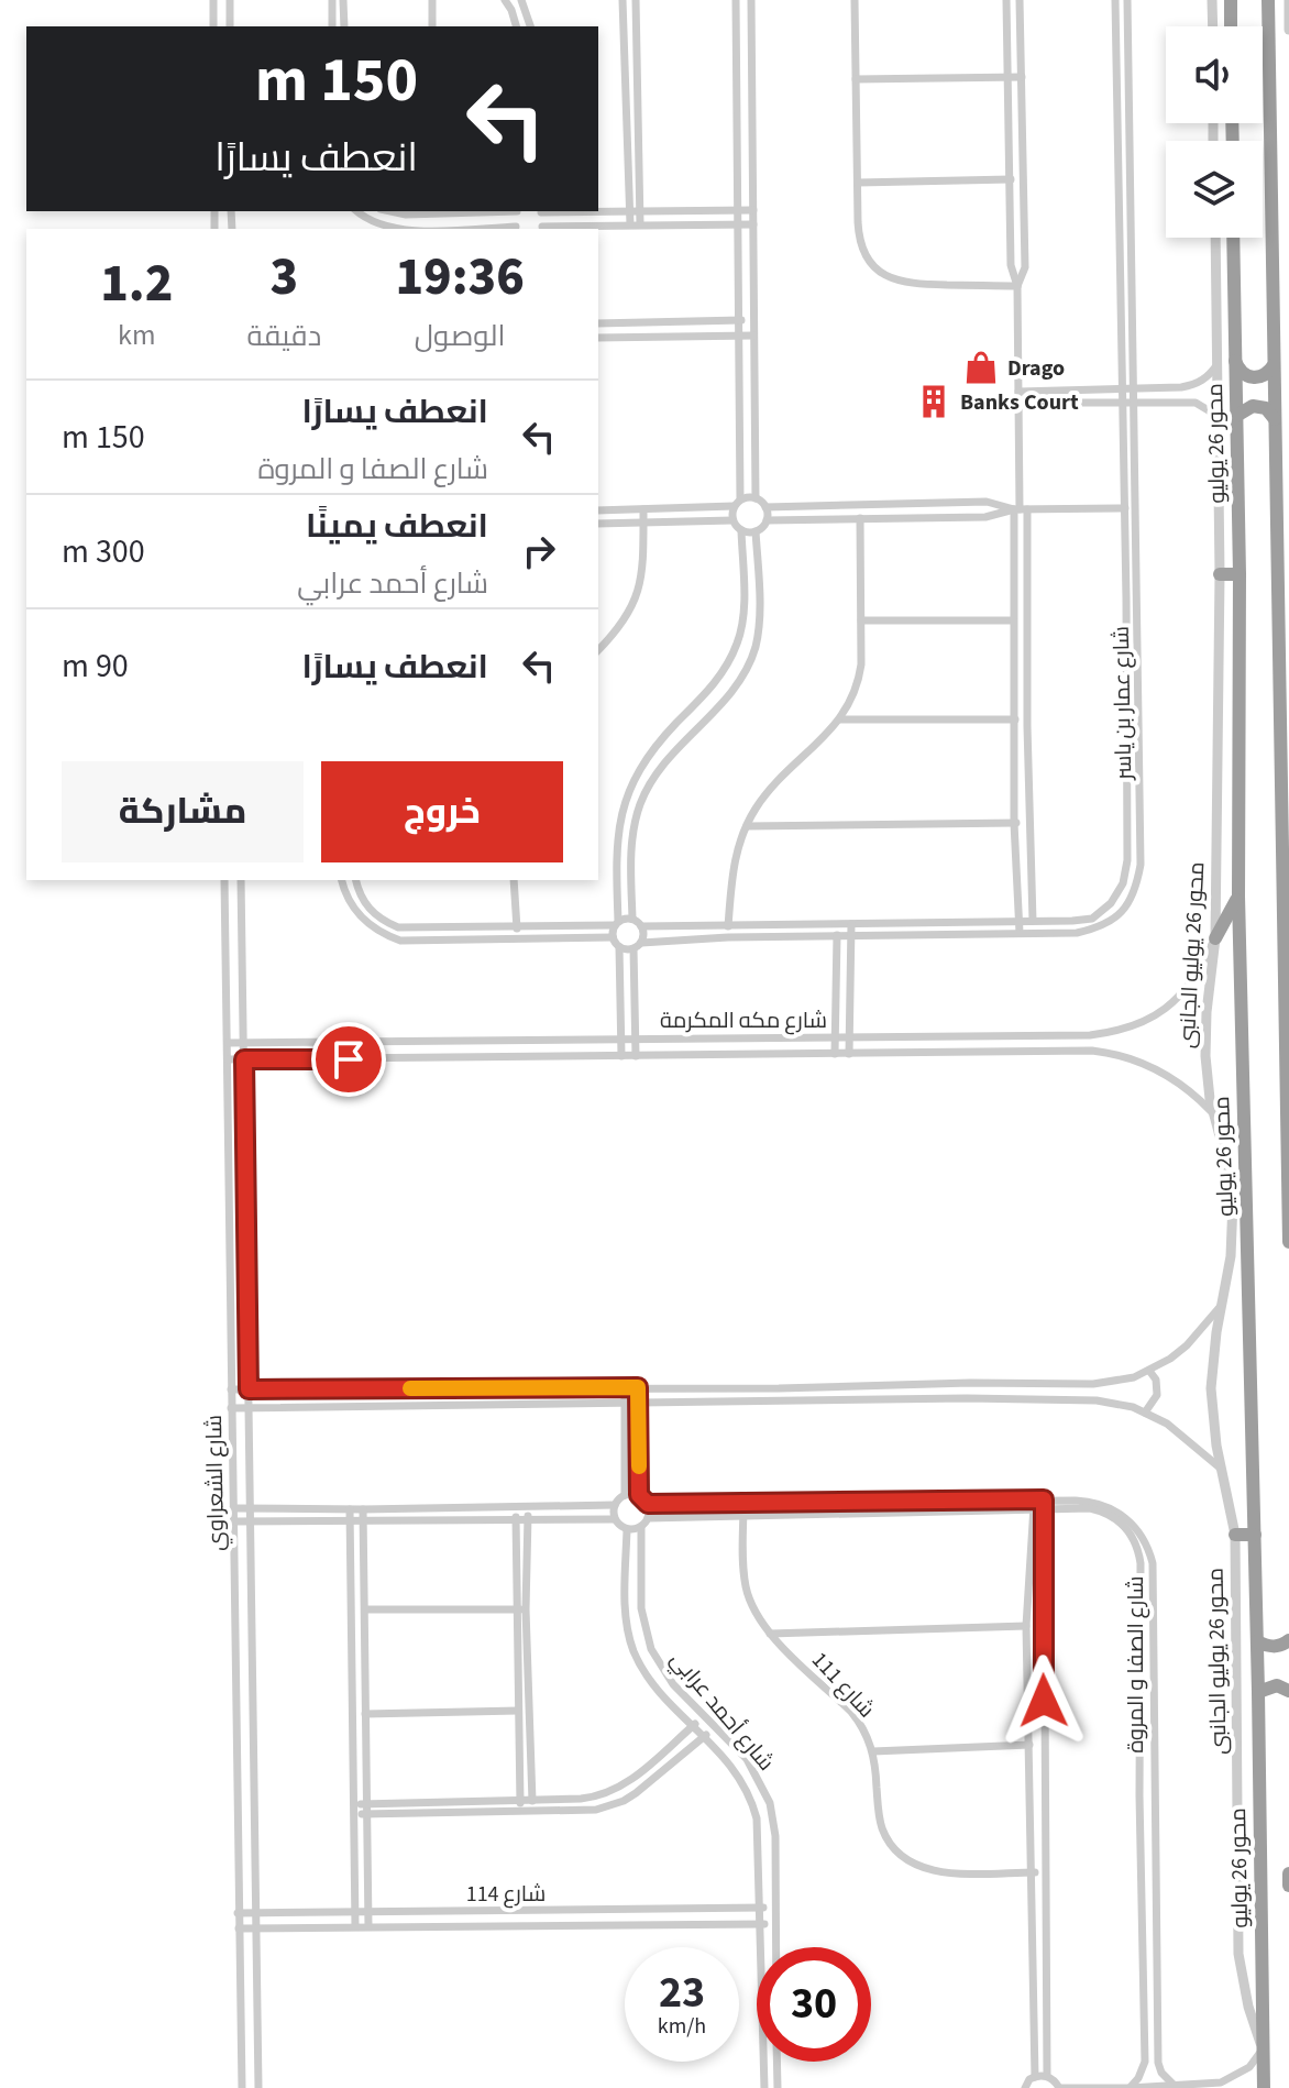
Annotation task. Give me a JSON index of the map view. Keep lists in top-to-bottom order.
{
  "streets": {
    "highway": ["محور 26 يوليو"],
    "street": [
      "شارع عمار بن ياسر",
      "محور 26 يوليو الجانبى",
      "شارع مكه المكرمة",
      "شارع الشعراوي",
      "شارع الصفا و المروة",
      "شارع 111",
      "شارع أحمد عرابي",
      "شارع 114"
    ]
  },
  "crossings": [
    ["محور 26 يوليو", "محور 26 يوليو الجانبى"],
    ["محور 26 يوليو الجانبى", "شارع مكه المكرمة"],
    ["شارع مكه المكرمة", "شارع الشعراوي"],
    ["شارع الشعراوي", "شارع 114"],
    ["شارع أحمد عرابي", "شارع 114"]
  ],
  "places": {
    "shop": ["Drago"],
    "building": ["Banks Court"]
  },
  "page": {
    "turn": ["150 m", "انعطف يسارًا"],
    "eta": [
      "19:36",
      "الوصول",
      "3",
      "دقيقة",
      "1.2",
      "km"
    ],
    "list": [
      {
        "name": "انعطف يسارًا",
        "note": "شارع الصفا و المروة",
        "value": "150 m"
      },
      {
        "name": "انعطف يمينًا",
        "note": "شارع أحمد عرابي",
        "value": "300 m"
      },
      {
        "name": "انعطف يسارًا",
        "value": "90 m"
      }
    ],
    "buttons": ["خروج", "مشاركة"],
    "speed": "23 km/h",
    "limit": "30"
  }
}
